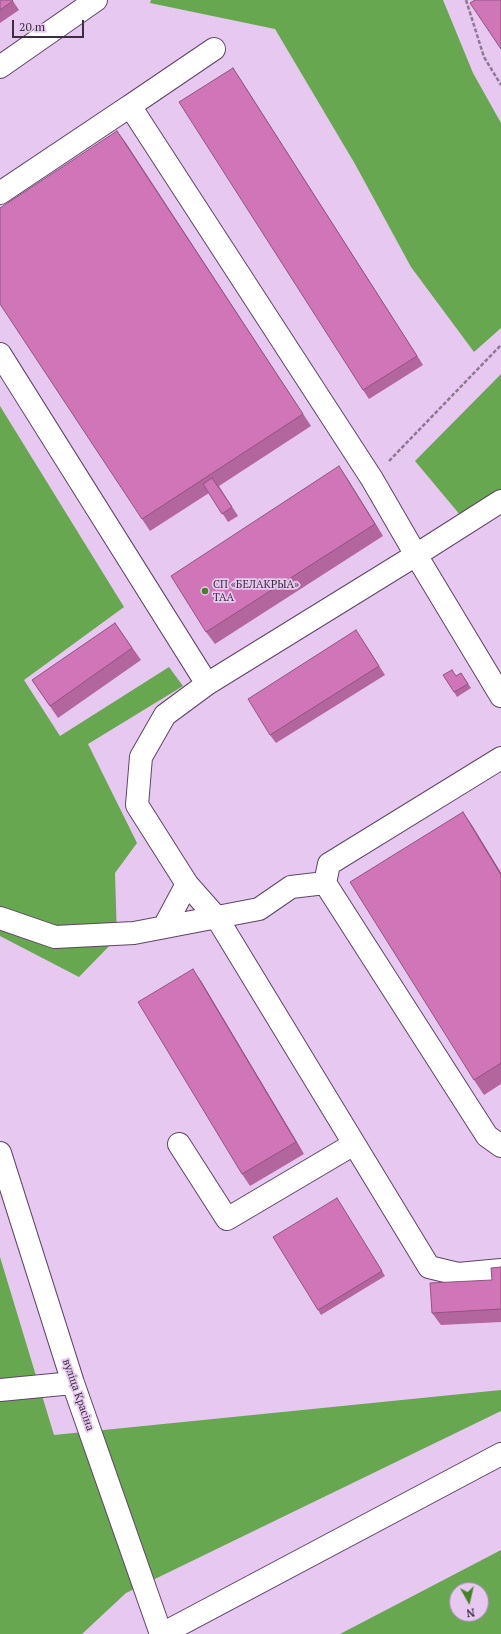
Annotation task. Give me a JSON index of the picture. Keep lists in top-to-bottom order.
{
  "streets": {
    "street": ["вуліца Красіна"]
  },
  "places": ["СП «БЕЛАКРЫА» ТАА"],
  "scale_bar": "20 m",
  "north": "bottom"
}
